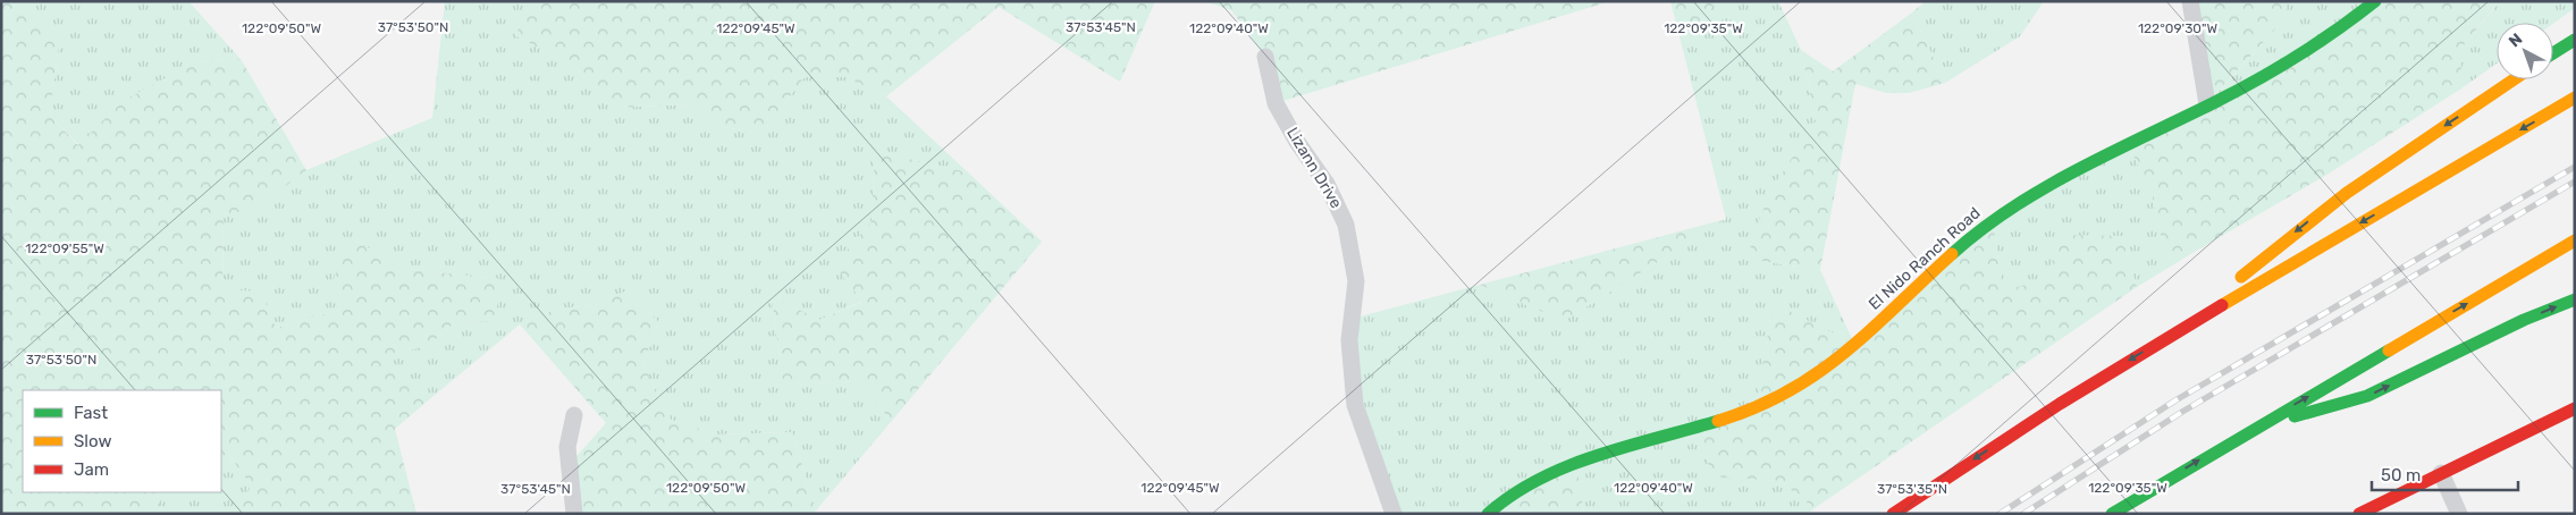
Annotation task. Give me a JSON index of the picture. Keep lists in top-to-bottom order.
{
  "streets": {
    "main road": ["El Nido Ranch Road"],
    "street": ["Lizann Drive"]
  },
  "legend": ["Fast", "Slow", "Jam"],
  "scale_bar": "50 m",
  "north": "top left",
  "coordinates": [
    "37°53'50\"N",
    "37°53'45\"N",
    "122°09'50\"W",
    "122°09'45\"W",
    "122°09'40\"W",
    "122°09'35\"W",
    "122°09'30\"W",
    "122°09'55\"W",
    "37°53'35\"N"
  ]
}
